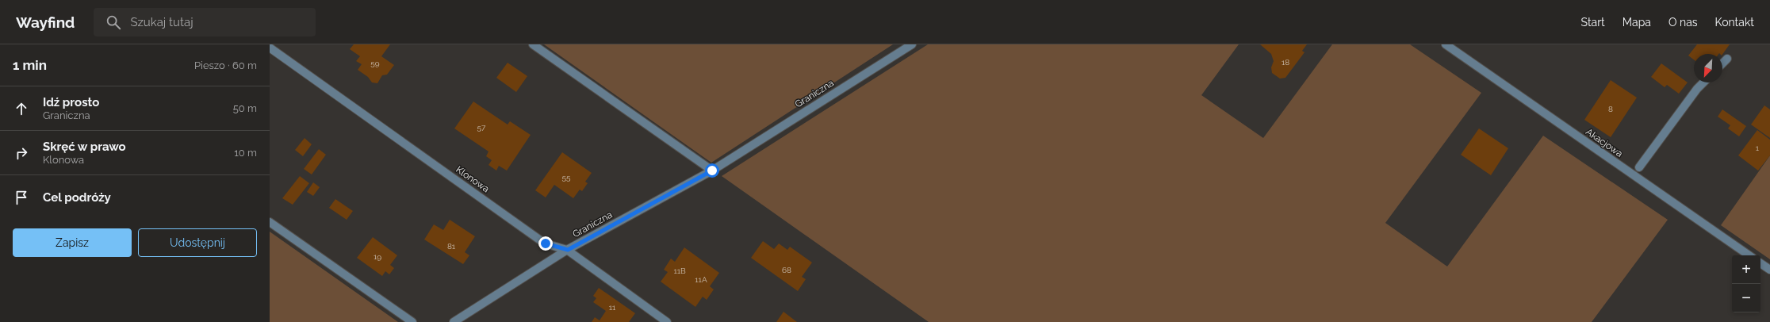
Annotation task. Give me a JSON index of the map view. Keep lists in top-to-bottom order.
{
  "streets": {
    "street": ["Graniczna", "Akacjowa", "Klonowa"]
  },
  "crossings": [
    ["Graniczna", "Klonowa"]
  ],
  "house_numbers": [
    "18",
    "59",
    "8",
    "57",
    "1",
    "55",
    "81",
    "19",
    "68",
    "11B",
    "11A",
    "11"
  ],
  "north": "bottom left",
  "page": {
    "header": "Wayfind",
    "search": "Szukaj tutaj",
    "nav": [
      "Start",
      "Mapa",
      "O nas",
      "Kontakt"
    ],
    "heading": ["1 min", "Pieszo · 60 m"],
    "list": [
      ["Idź prosto", "Graniczna", "50 m"],
      ["Skręć w prawo", "Klonowa", "10 m"],
      "Cel podróży"
    ],
    "buttons": ["Zapisz", "Udostępnij"],
    "map_buttons": ["+", "−"]
  }
}
